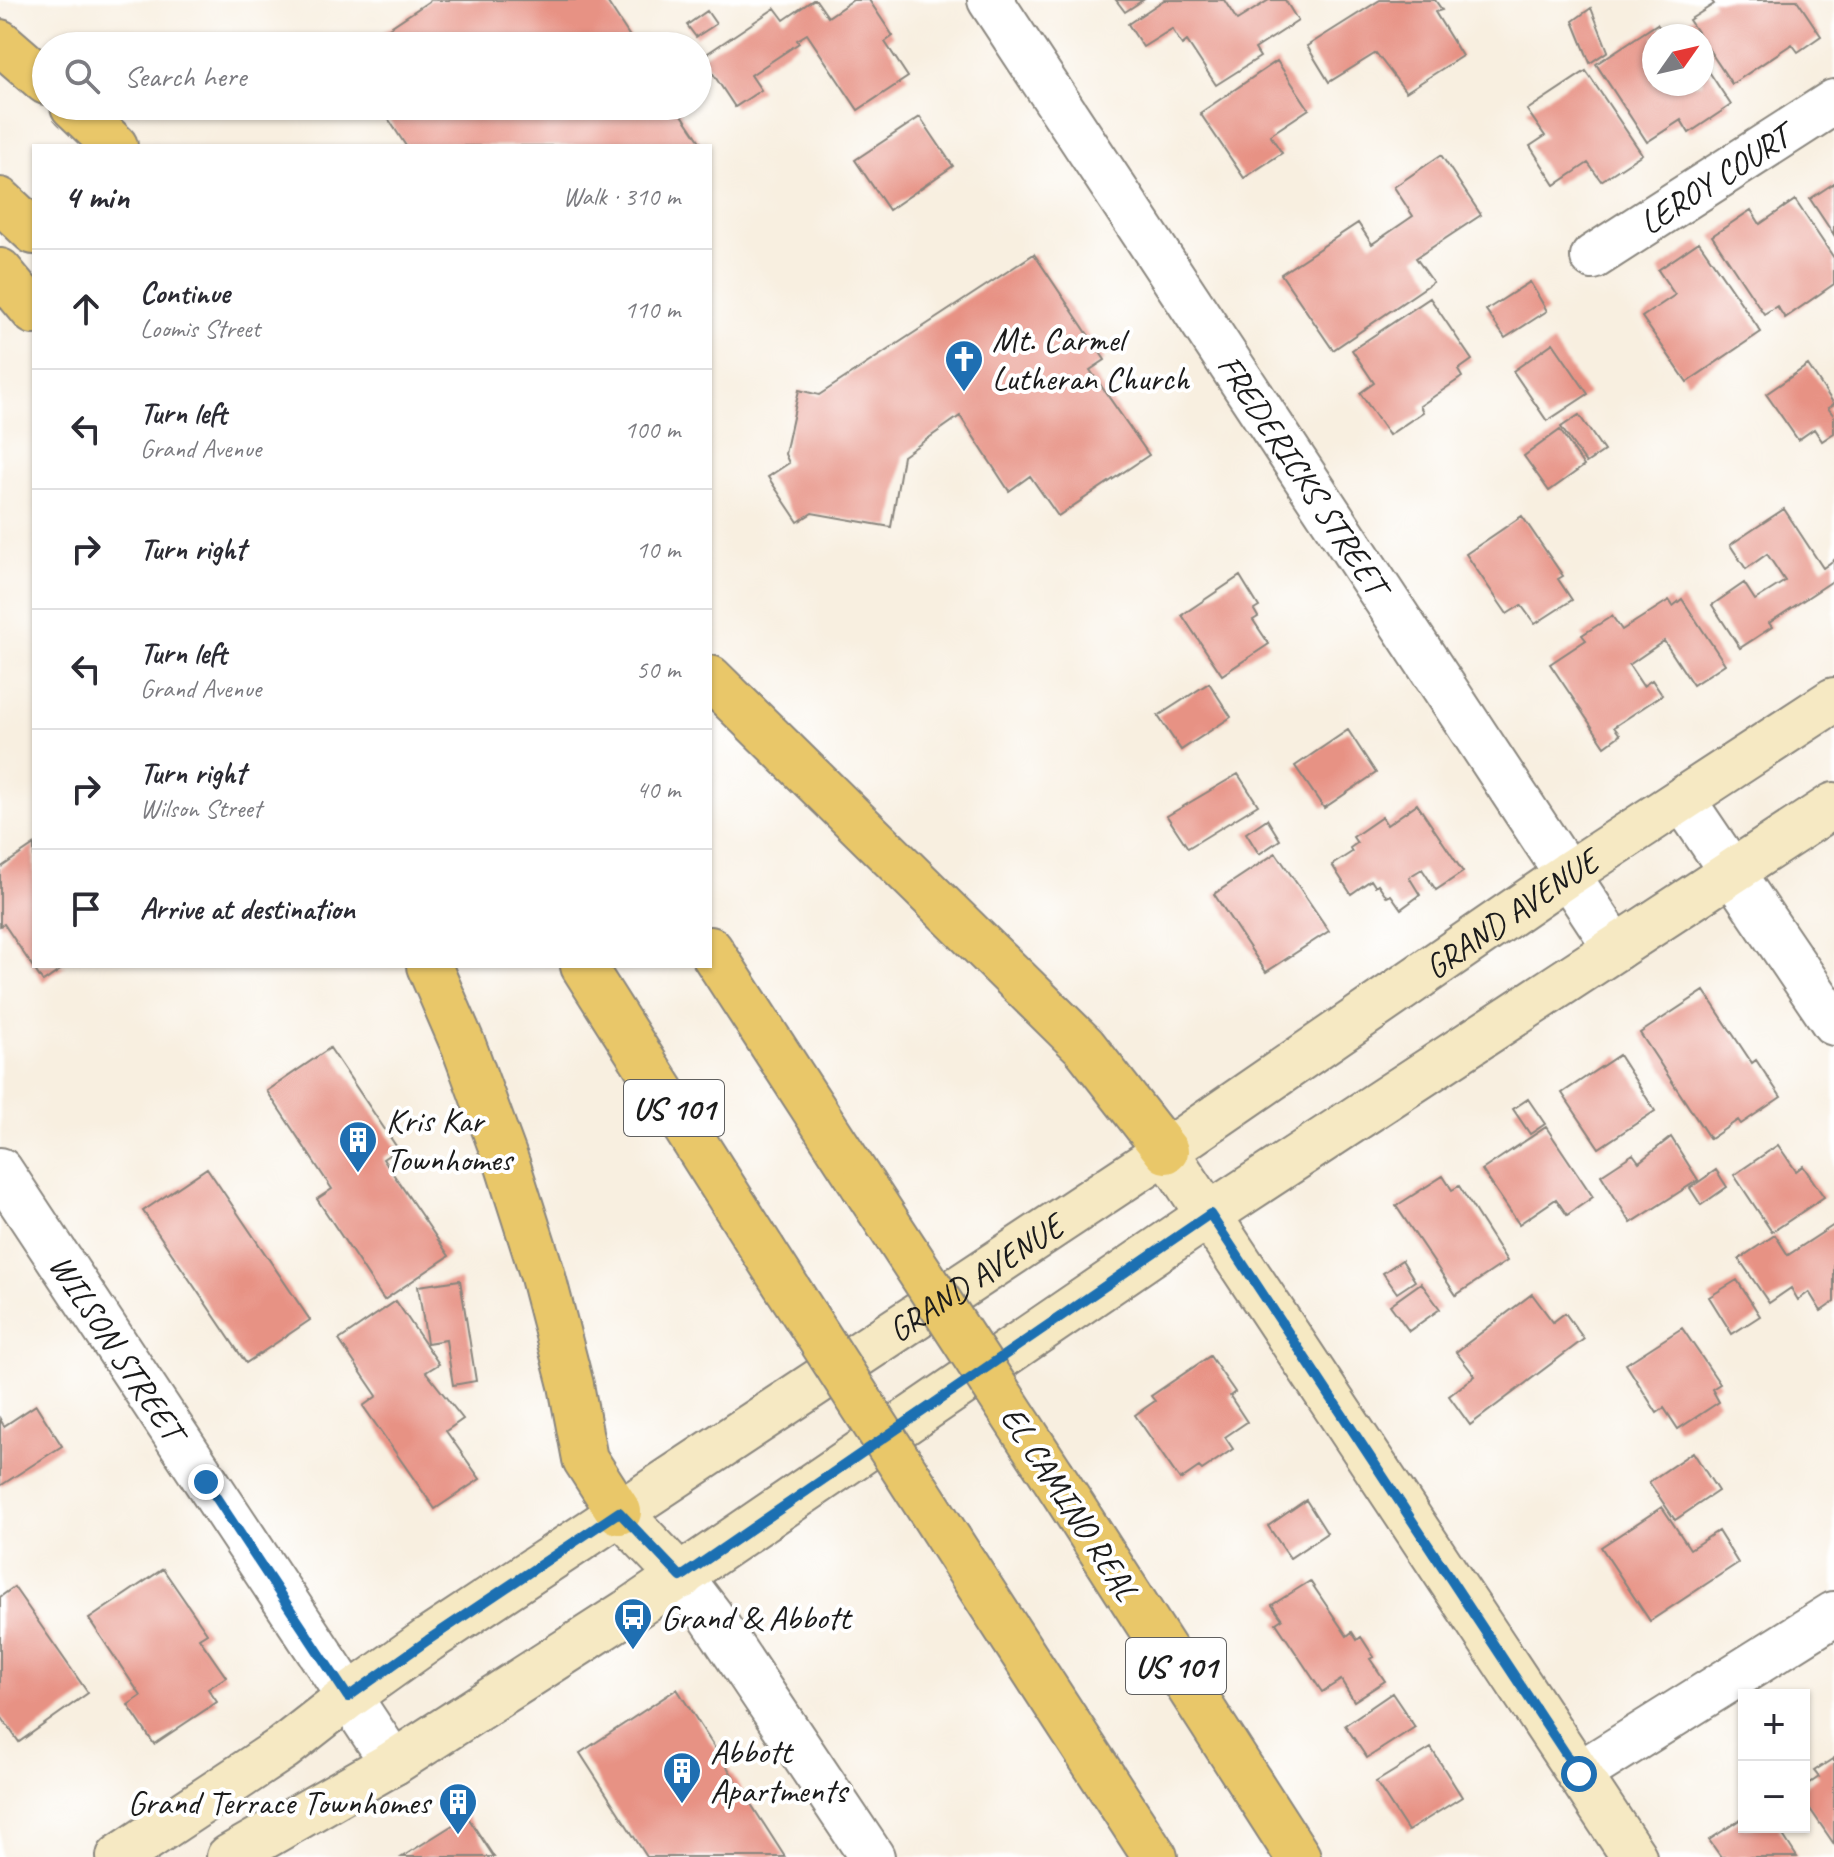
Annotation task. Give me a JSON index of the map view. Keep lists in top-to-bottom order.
{
  "streets": {
    "highway": ["US 101", "EL CAMINO REAL"],
    "street": [
      "LEROY COURT",
      "FREDERICKS STREET",
      "GRAND AVENUE",
      "WILSON STREET"
    ]
  },
  "crossings": [
    ["FREDERICKS STREET", "GRAND AVENUE"],
    ["GRAND AVENUE", "WILSON STREET"]
  ],
  "places": {
    "church": ["Mt. Carmel Lutheran Church"],
    "building": ["Kris Kar Townhomes", "Abbott Apartments", "Grand Terrace Townhomes"],
    "bus stop": ["Grand & Abbott"]
  },
  "north": "top right",
  "page": {
    "search": "Search here",
    "heading": ["4 min", "Walk · 310 m"],
    "list": [
      ["Continue", "Loomis Street", "110 m"],
      ["Turn left", "Grand Avenue", "100 m"],
      ["Turn right", "10 m"],
      ["Turn left", "Grand Avenue", "50 m"],
      ["Turn right", "Wilson Street", "40 m"],
      "Arrive at destination"
    ],
    "map_buttons": ["+", "−"]
  }
}
